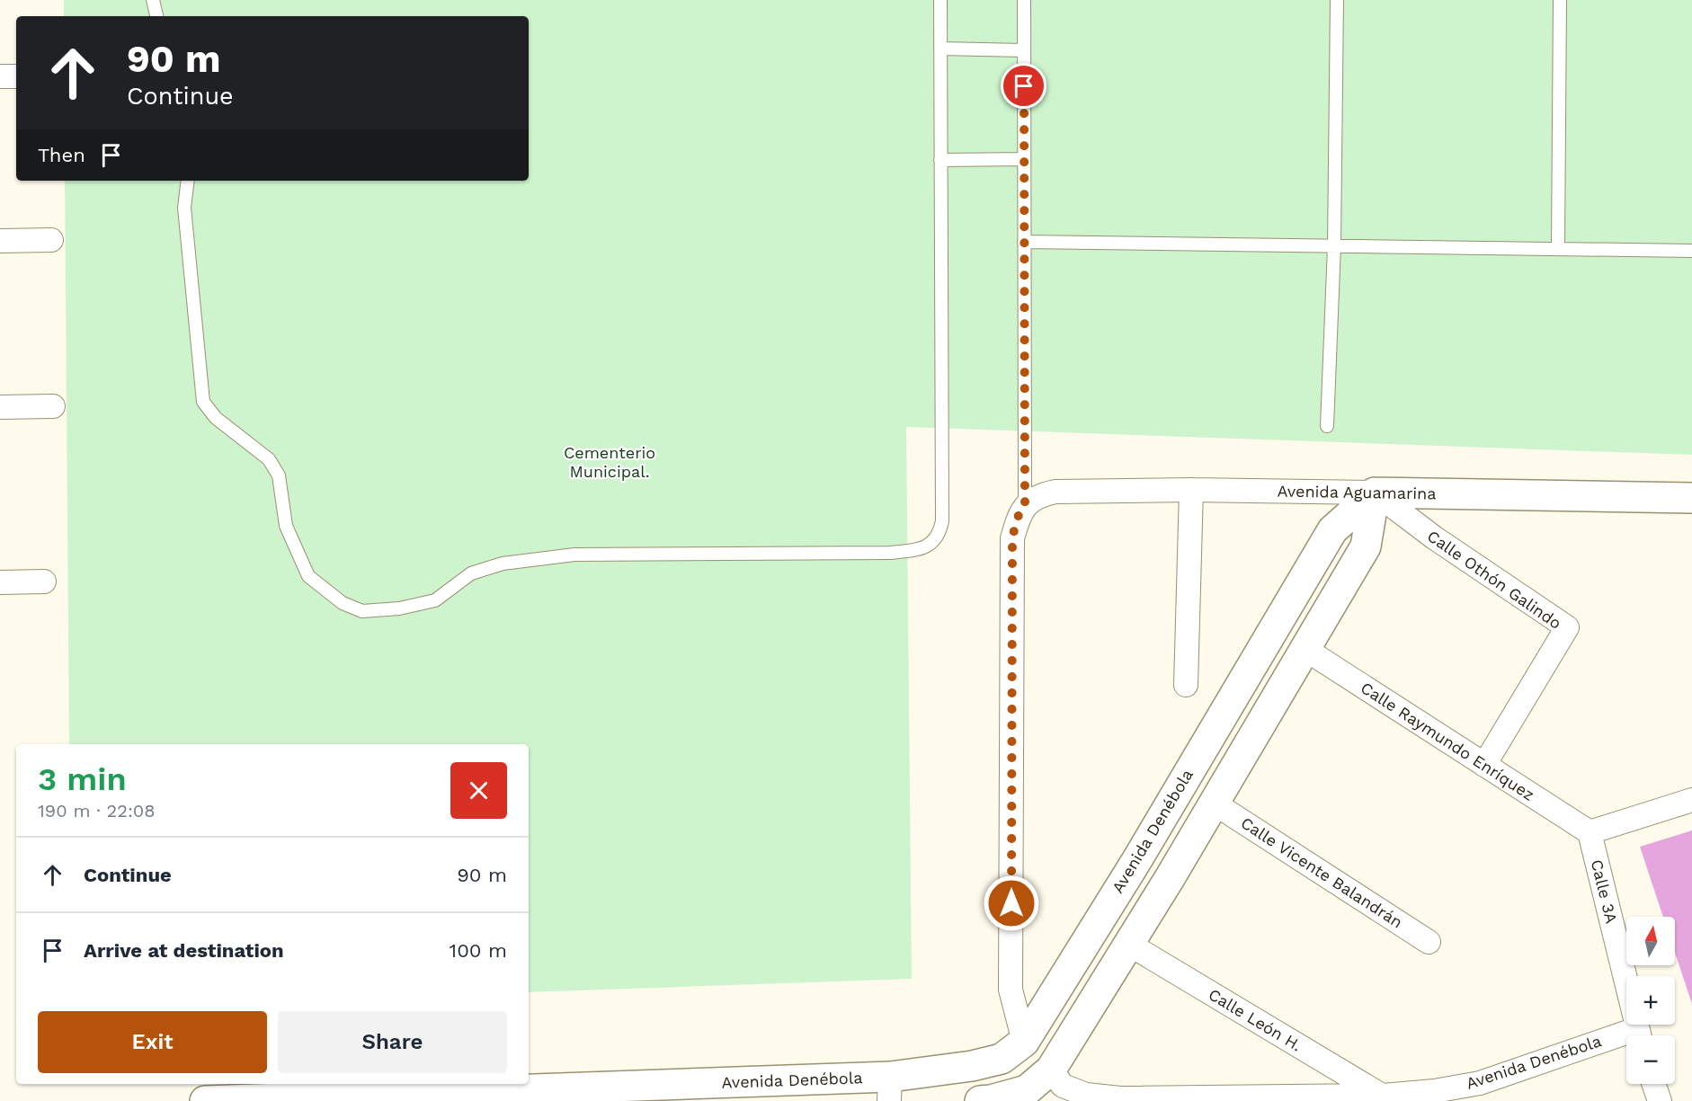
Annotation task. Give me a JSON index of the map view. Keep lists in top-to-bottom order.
{
  "streets": {
    "main road": ["Avenida Aguamarina", "Avenida Denébola"],
    "street": [
      "Calle Othón Galindo",
      "Calle Raymundo Enríquez",
      "Calle Vicente Balandrán",
      "Calle 3A",
      "Calle León H."
    ]
  },
  "crossings": [
    ["Avenida Aguamarina", "Calle Othón Galindo"],
    ["Avenida Aguamarina", "Avenida Denébola"],
    ["Calle Othón Galindo", "Calle Raymundo Enríquez"],
    ["Calle Othón Galindo", "Avenida Denébola"],
    ["Calle Raymundo Enríquez", "Calle 3A"],
    ["Avenida Denébola", "Calle León H."]
  ],
  "parks": ["Cementerio Municipal."],
  "north": "top",
  "page": {
    "turn": ["90 m", "Continue"],
    "then": "Then",
    "heading": ["3 min", "190 m · 22:08"],
    "list": [
      {
        "name": "Continue",
        "value": "90 m"
      },
      {
        "name": "Arrive at destination",
        "value": "100 m"
      }
    ],
    "map_buttons": ["+", "−"],
    "buttons": ["Exit", "Share"]
  }
}
